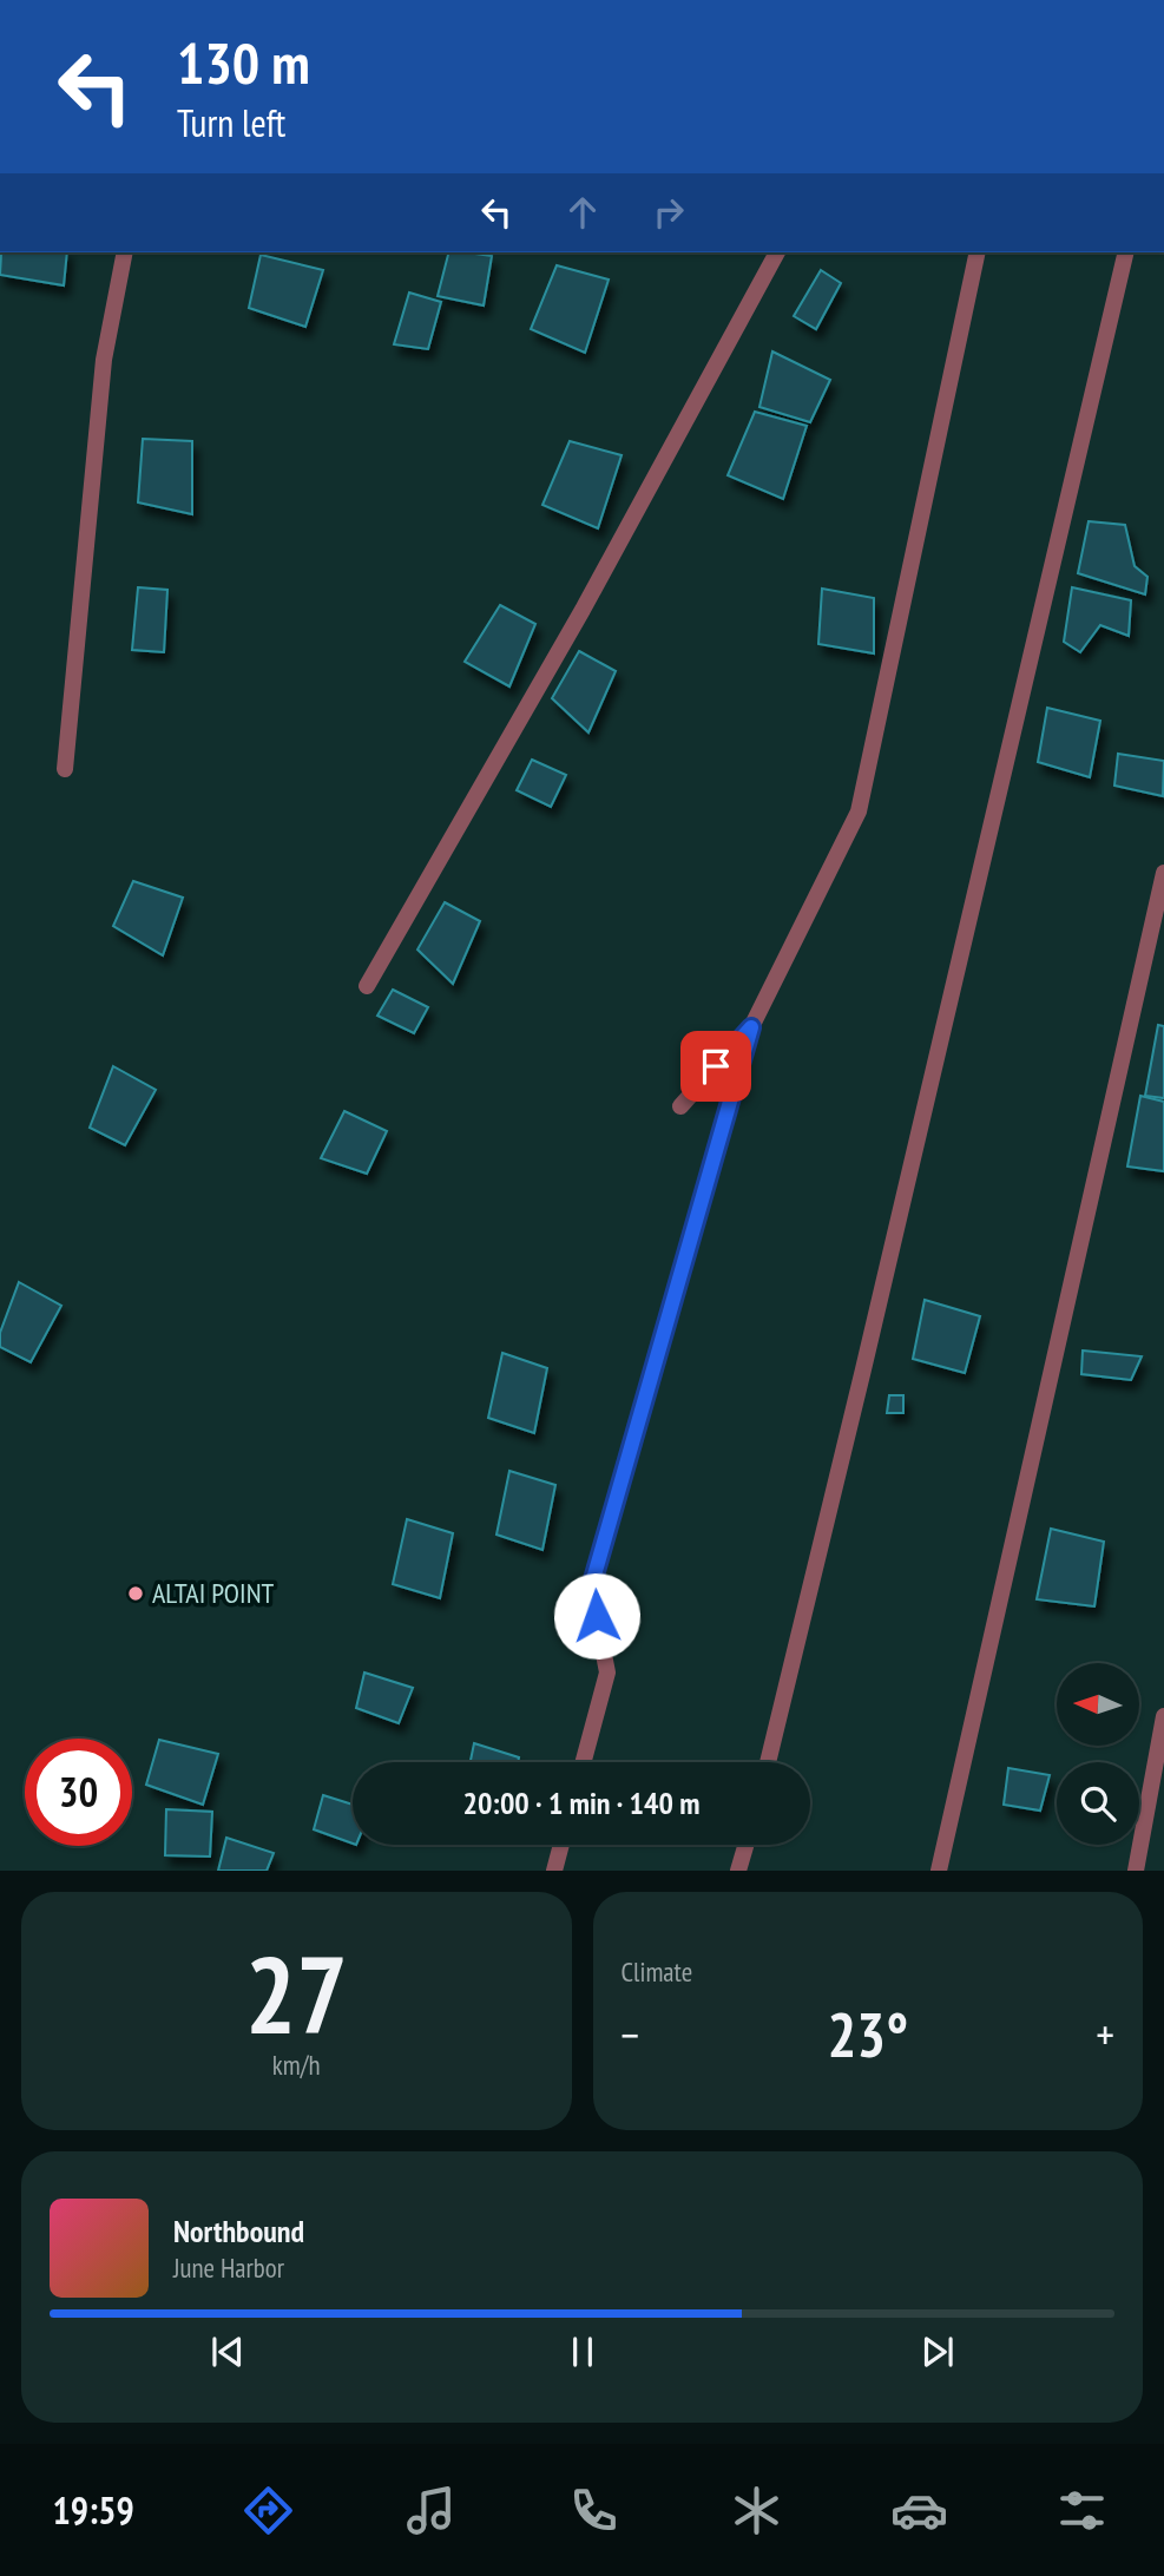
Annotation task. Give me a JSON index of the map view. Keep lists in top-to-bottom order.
{
  "places": ["ALTAI POINT"],
  "north": "left",
  "page": {
    "turn": ["130 m", "Turn left"],
    "limit": "30",
    "trip": "20:00 · 1 min · 140 m",
    "tile": [
      ["27", "km/h"],
      "Climate"
    ],
    "heat": ["−", "23°", "+"],
    "song": ["Northbound", "June Harbor"],
    "tabs": "19:59"
  }
}
